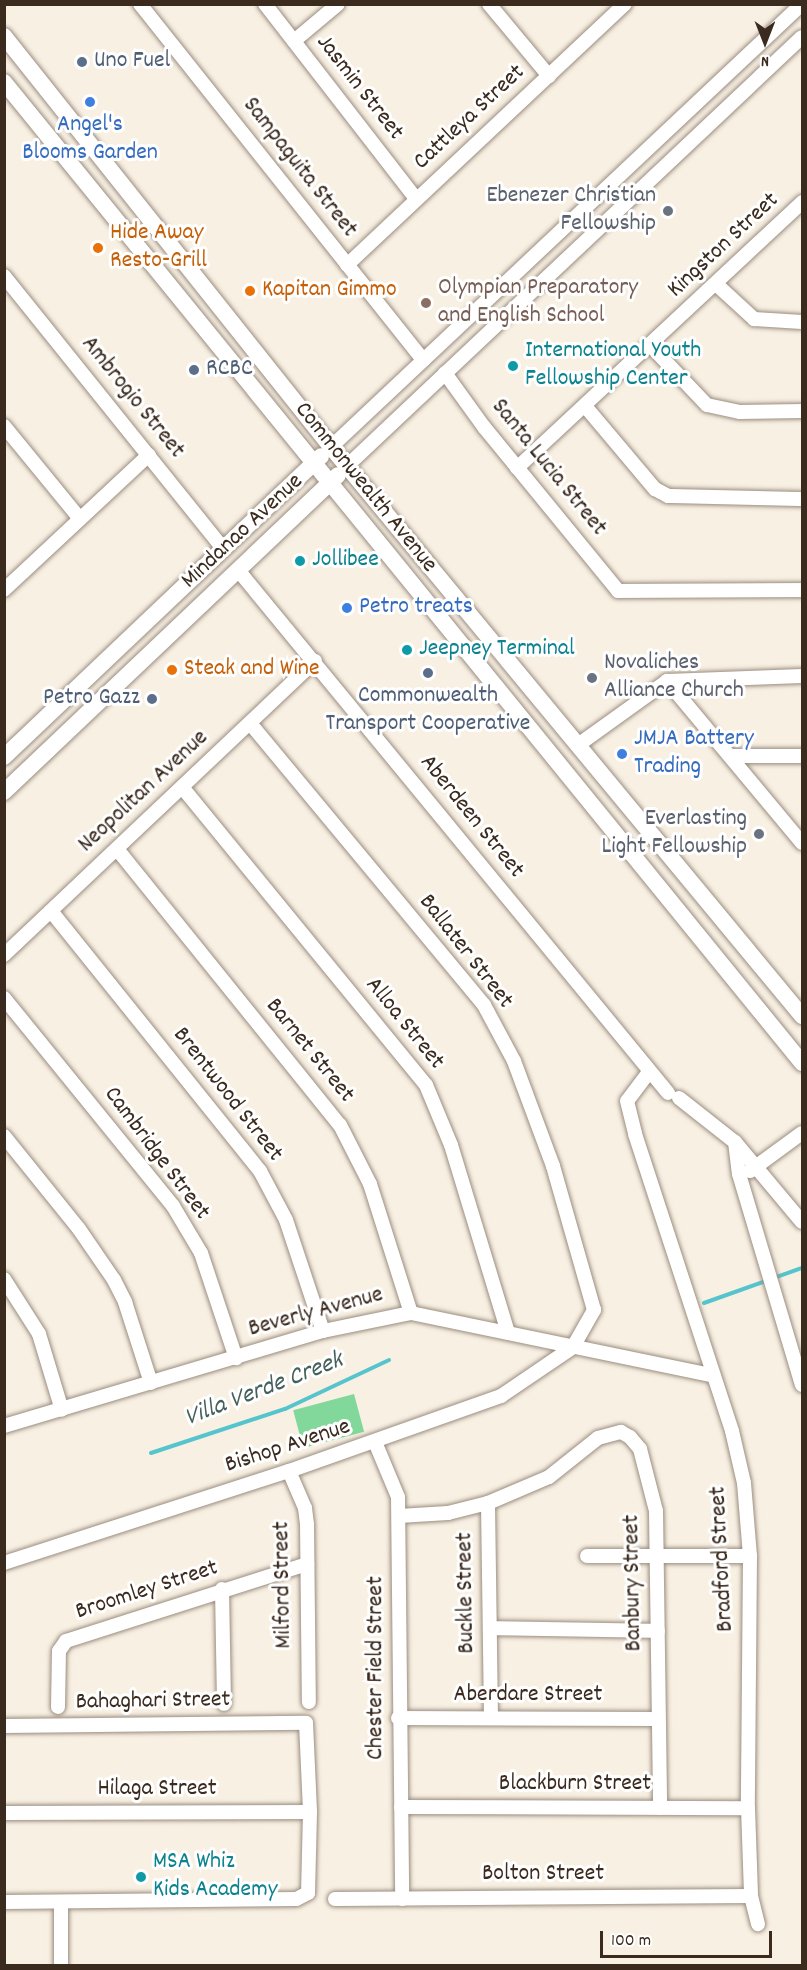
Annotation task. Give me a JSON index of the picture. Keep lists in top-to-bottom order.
{
  "streets": {
    "main road": ["Commonwealth Avenue", "Mindanao Avenue"],
    "street": [
      "Jasmin Street",
      "Cattleya Street",
      "Sampaguita Street",
      "Kingston Street",
      "Ambrogio Street",
      "Santa Lucia Street",
      "Neopolitan Avenue",
      "Aberdeen Street",
      "Ballater Street",
      "Alloa Street",
      "Barnet Street",
      "Brentwood Street",
      "Cambridge Street",
      "Beverly Avenue",
      "Bishop Avenue",
      "Bradford Street",
      "Banbury Street",
      "Milford Street",
      "Broomley Street",
      "Buckle Street",
      "Chester Field Street",
      "Aberdare Street",
      "Bahaghari Street",
      "Blackburn Street",
      "Hilaga Street",
      "Bolton Street"
    ]
  },
  "crossings": [
    ["Jasmin Street", "Cattleya Street"],
    ["Cattleya Street", "Sampaguita Street"],
    ["Sampaguita Street", "Mindanao Avenue"],
    ["Kingston Street", "Santa Lucia Street"],
    ["Ambrogio Street", "Mindanao Avenue"],
    ["Santa Lucia Street", "Mindanao Avenue"],
    ["Commonwealth Avenue", "Mindanao Avenue"],
    ["Mindanao Avenue", "Aberdeen Street"],
    ["Neopolitan Avenue", "Aberdeen Street"],
    ["Neopolitan Avenue", "Ballater Street"],
    ["Neopolitan Avenue", "Alloa Street"],
    ["Neopolitan Avenue", "Barnet Street"],
    ["Neopolitan Avenue", "Brentwood Street"],
    ["Aberdeen Street", "Bradford Street"],
    ["Ballater Street", "Beverly Avenue"],
    ["Ballater Street", "Bishop Avenue"],
    ["Alloa Street", "Beverly Avenue"],
    ["Barnet Street", "Beverly Avenue"],
    ["Brentwood Street", "Beverly Avenue"],
    ["Cambridge Street", "Beverly Avenue"],
    ["Beverly Avenue", "Bishop Avenue"],
    ["Beverly Avenue", "Bradford Street"],
    ["Bishop Avenue", "Milford Street"],
    ["Bishop Avenue", "Chester Field Street"],
    ["Bradford Street", "Blackburn Street"],
    ["Bradford Street", "Bolton Street"],
    ["Banbury Street", "Buckle Street"],
    ["Banbury Street", "Chester Field Street"],
    ["Banbury Street", "Aberdare Street"],
    ["Banbury Street", "Blackburn Street"],
    ["Milford Street", "Broomley Street"],
    ["Buckle Street", "Aberdare Street"],
    ["Chester Field Street", "Aberdare Street"],
    ["Chester Field Street", "Blackburn Street"],
    ["Chester Field Street", "Bolton Street"],
    ["Bahaghari Street", "Hilaga Street"]
  ],
  "water": ["Villa Verde Creek"],
  "places": [
    "Uno Fuel",
    "Angel's Blooms Garden",
    "Ebenezer Christian Fellowship",
    "Hide Away Resto-Grill",
    "Kapitan Gimmo",
    "Olympian Preparatory and English School",
    "International Youth Fellowship Center",
    "RCBC",
    "Jollibee",
    "Petro treats",
    "Jeepney Terminal",
    "Steak and Wine",
    "Commonwealth Transport Cooperative",
    "Novaliches Alliance Church",
    "Petro Gazz",
    "JMJA Battery Trading",
    "Everlasting Light Fellowship",
    "MSA Whiz Kids Academy"
  ],
  "scale_bar": "100 m",
  "north": "bottom"
}
